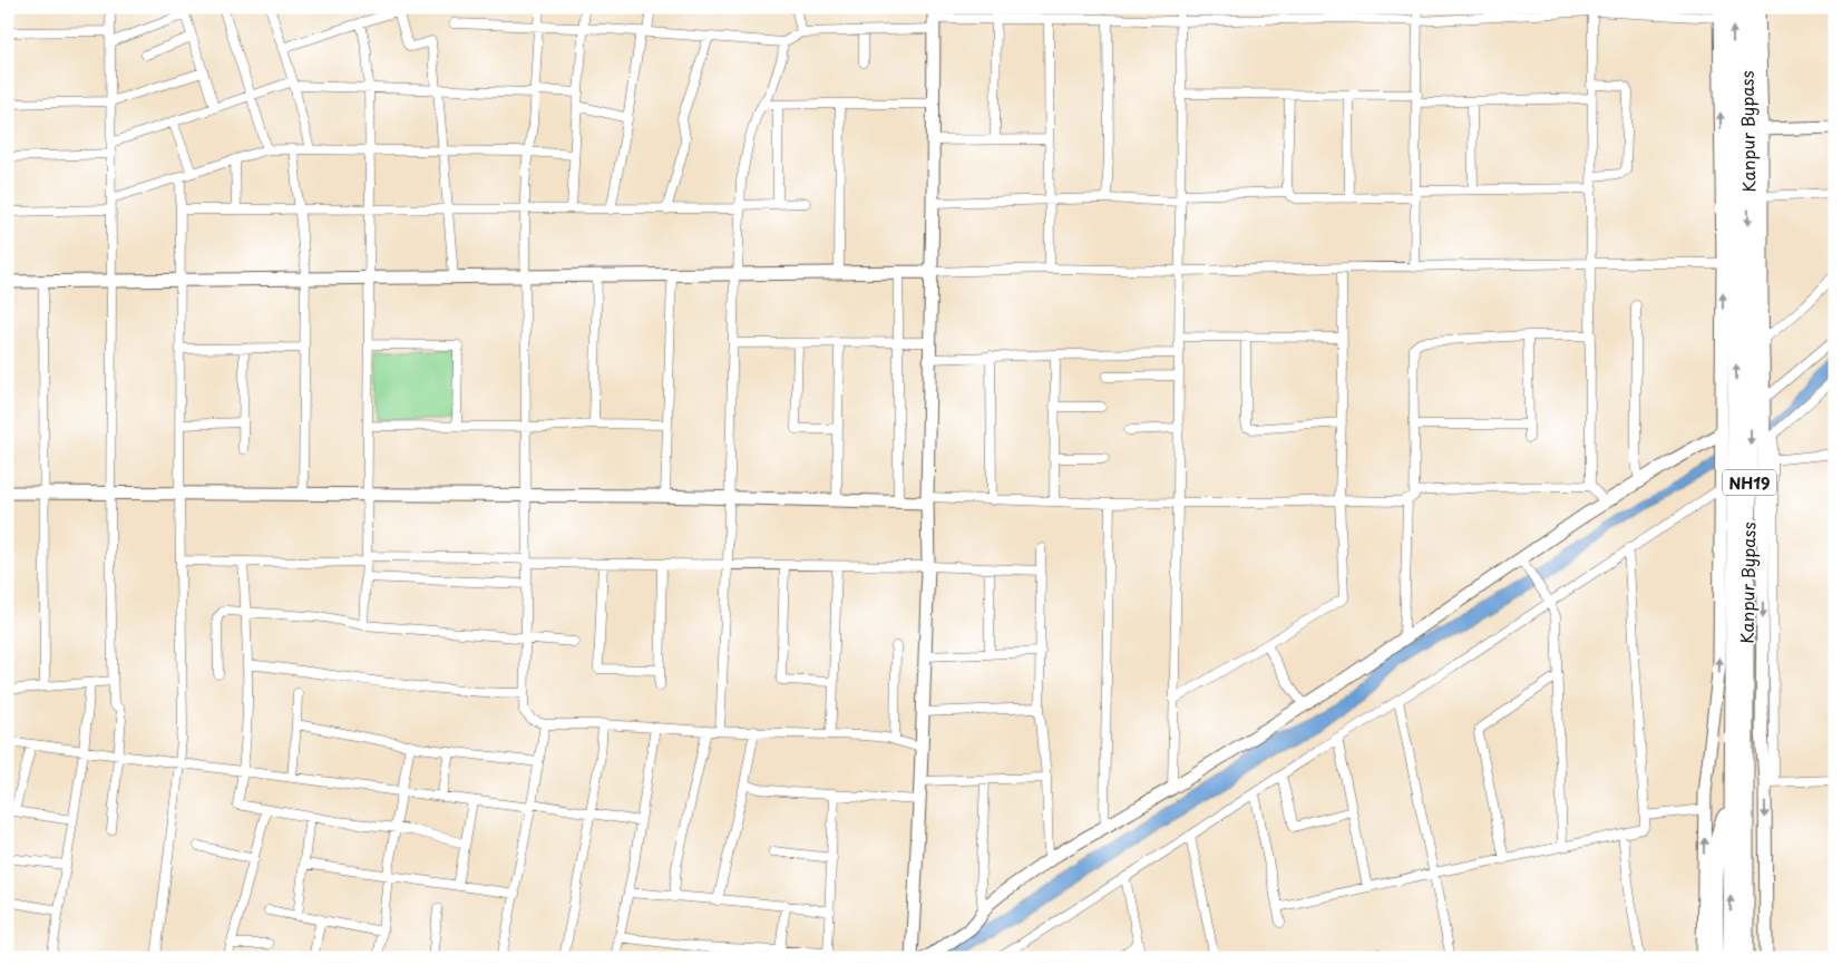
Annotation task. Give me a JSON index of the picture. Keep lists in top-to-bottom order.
{
  "streets": {
    "highway": ["Kanpur Bypass", "NH19"]
  }
}
